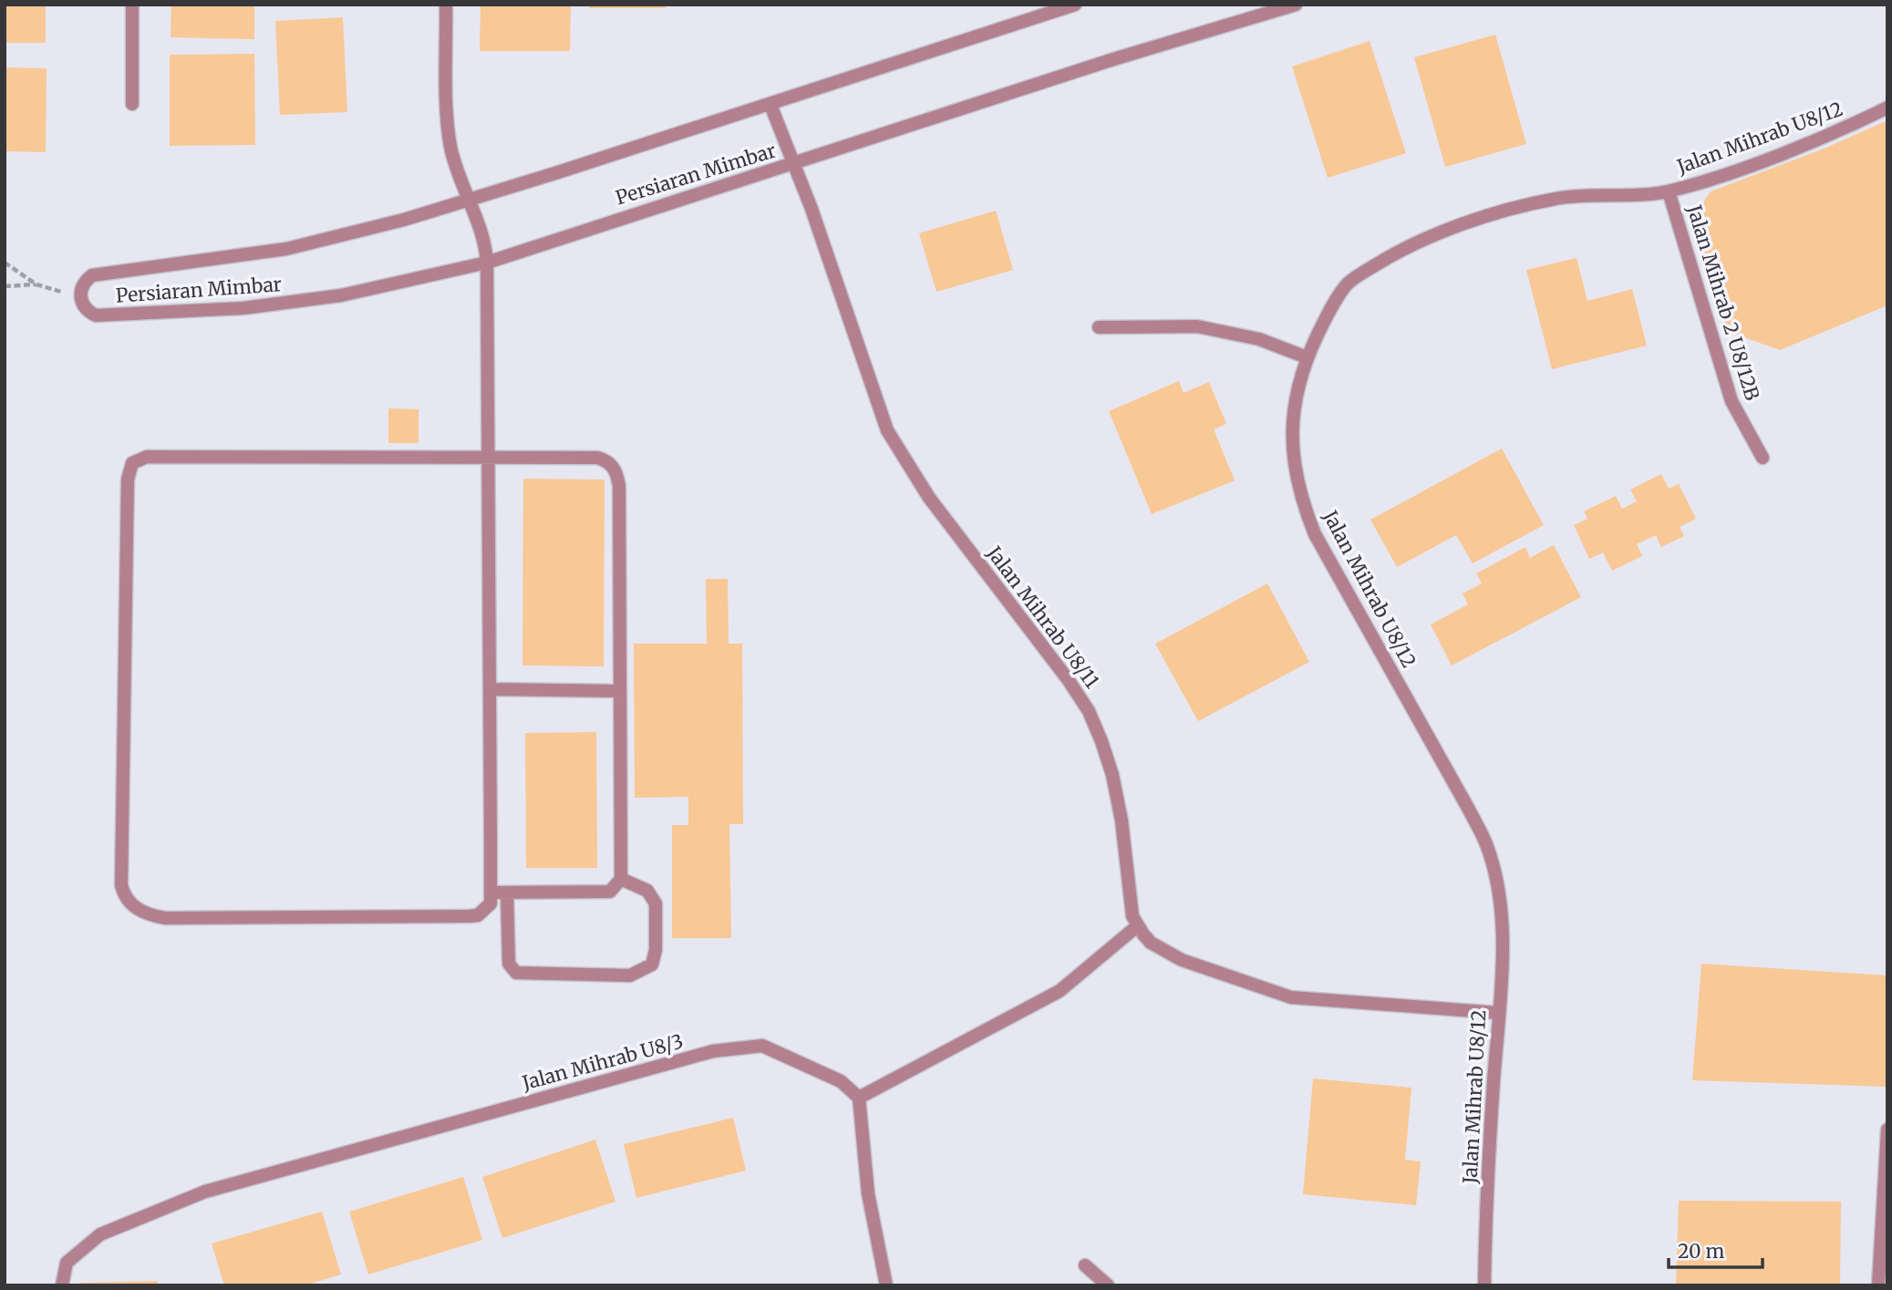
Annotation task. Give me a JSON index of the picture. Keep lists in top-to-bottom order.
{
  "streets": {
    "street": [
      "Jalan Mihrab U8/12",
      "Persiaran Mimbar",
      "Jalan Mihrab 2 U8/12B",
      "Jalan Mihrab U8/11",
      "Jalan Mihrab U8/3"
    ]
  },
  "crossings": [
    ["Jalan Mihrab U8/12", "Jalan Mihrab 2 U8/12B"],
    ["Persiaran Mimbar", "Jalan Mihrab U8/11"]
  ],
  "scale_bar": "20 m"
}
